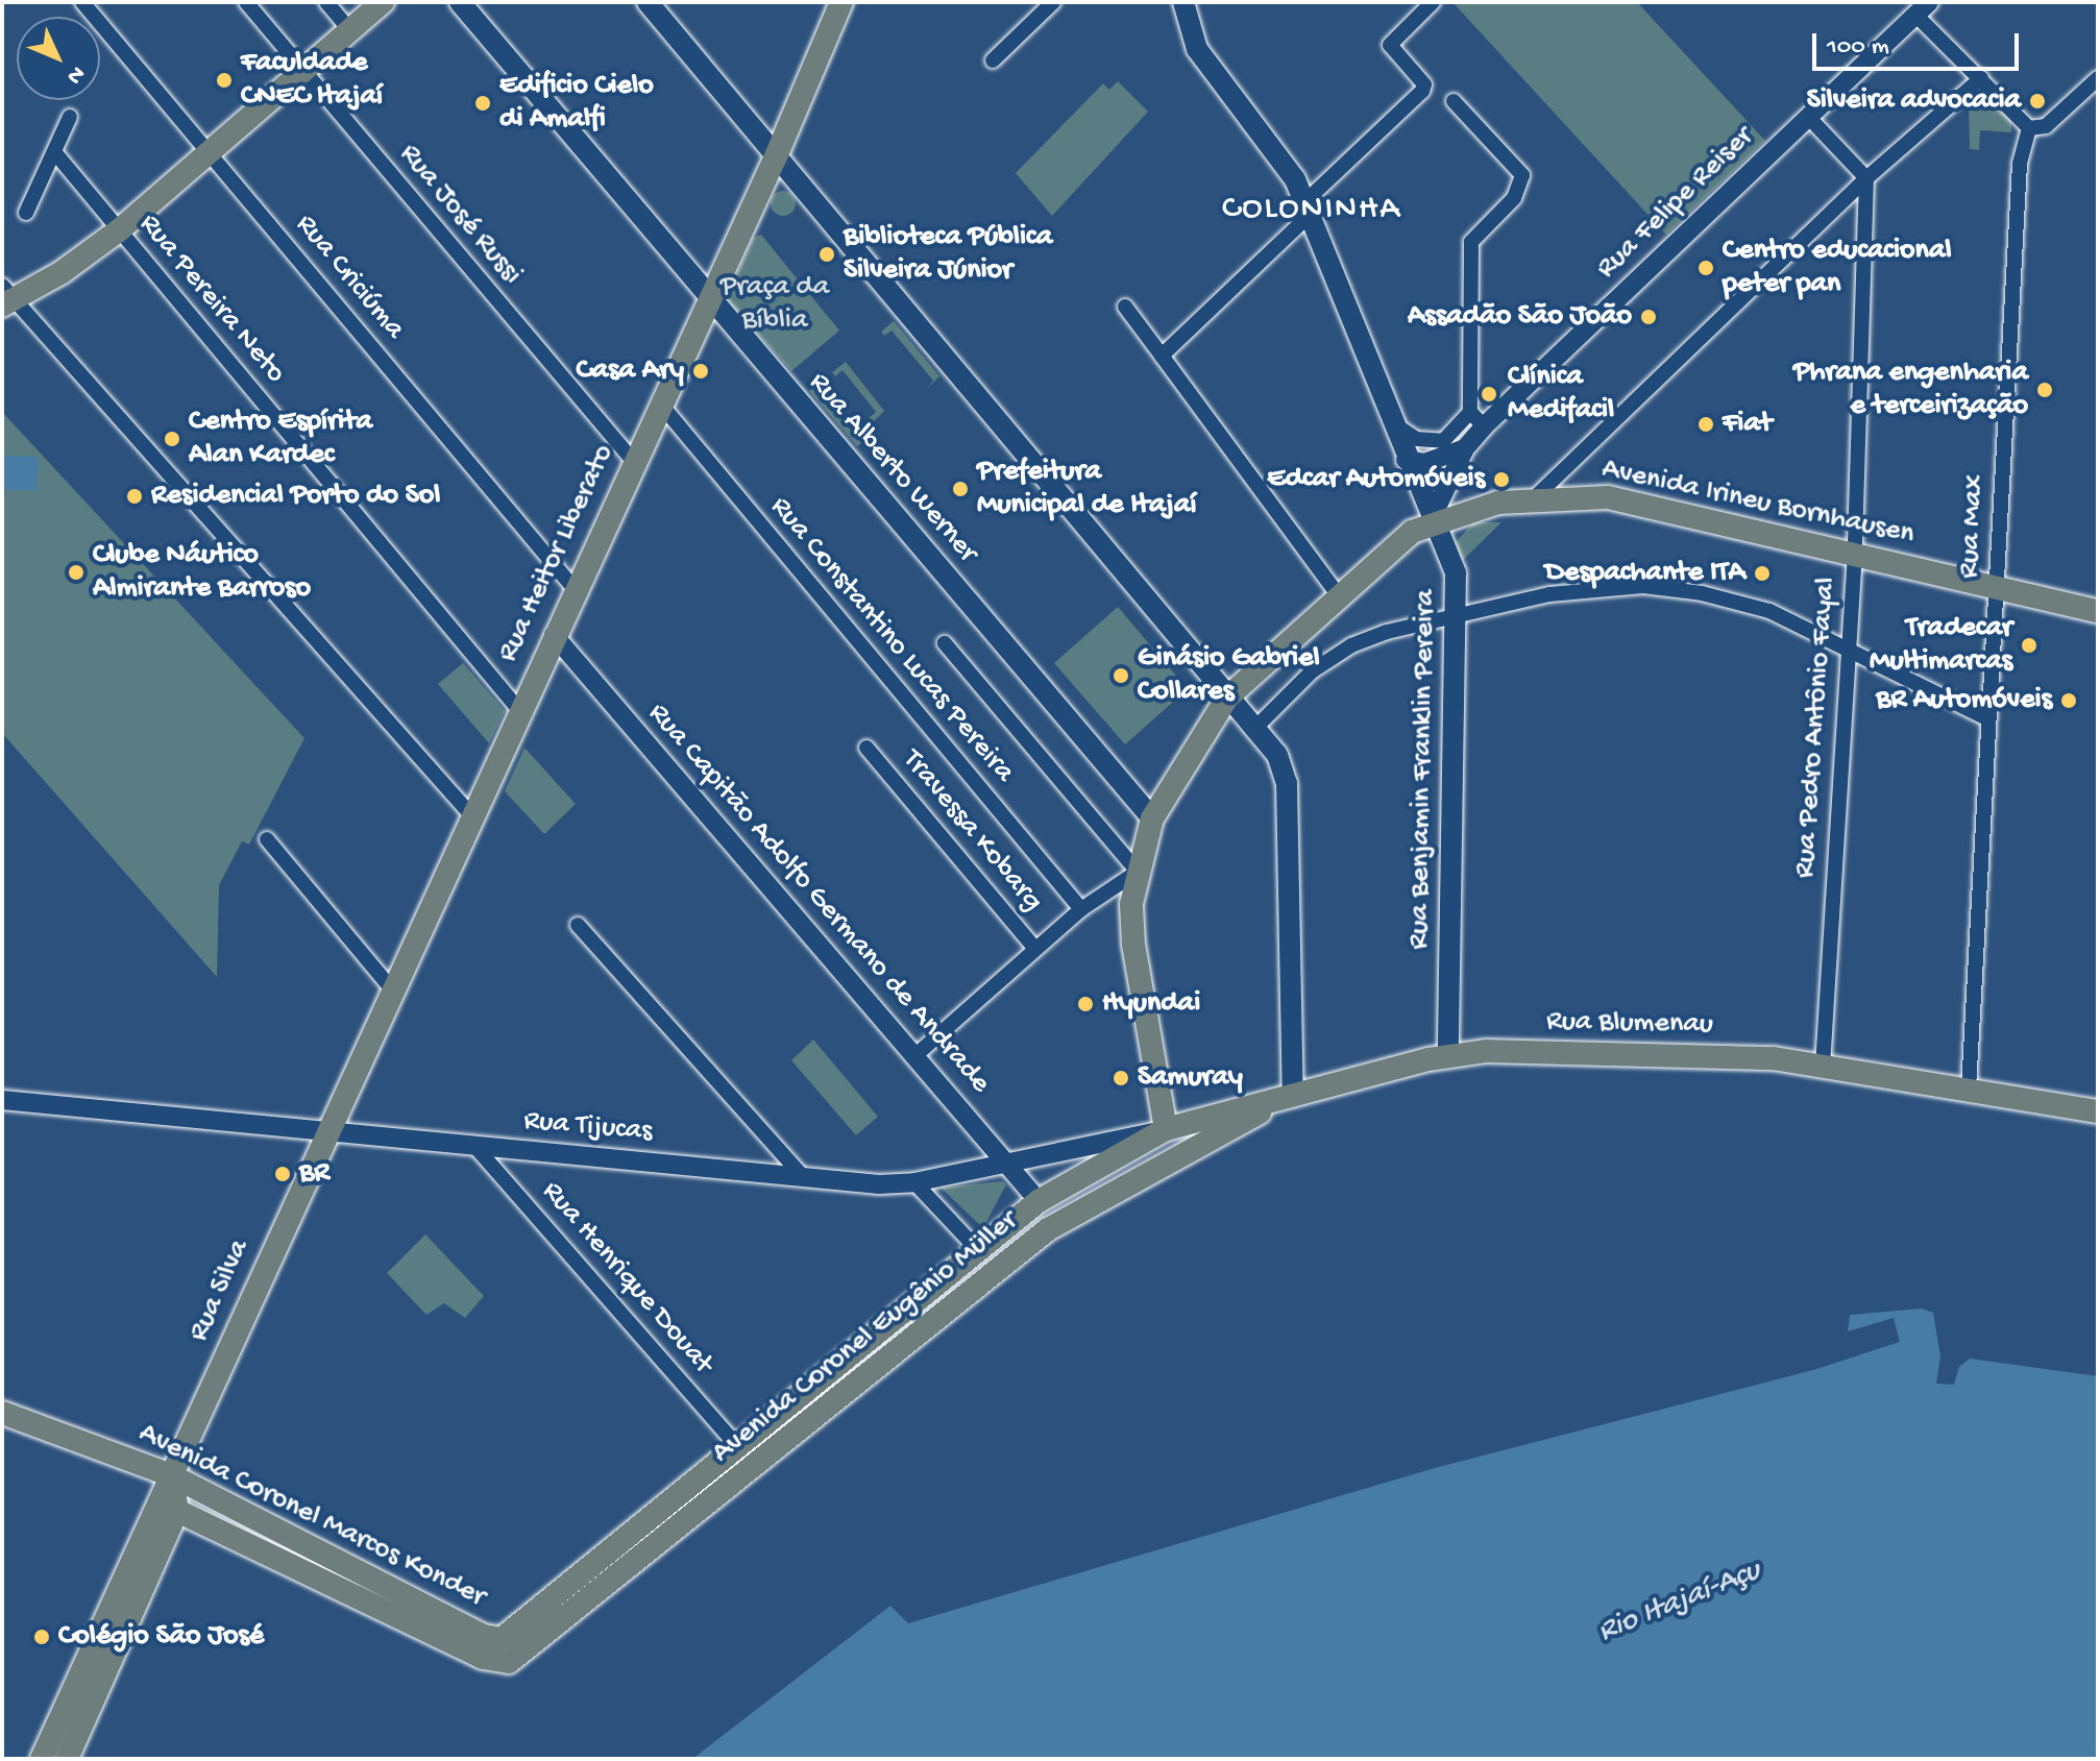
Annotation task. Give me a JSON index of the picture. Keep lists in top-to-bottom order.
{
  "streets": {
    "main road": [
      "Rua Alberto Werner",
      "Avenida Irineu Bornhausen",
      "Rua Heitor Liberato",
      "Rua Benjamin Franklin Pereira",
      "Rua Blumenau",
      "Rua Silva",
      "Avenida Coronel Eugênio Müller",
      "Avenida Coronel Marcos Konder"
    ],
    "street": [
      "Rua Felipe Reiser",
      "Rua José Russi",
      "Rua Criciúma",
      "Rua Pereira Neto",
      "Rua Max",
      "Rua Constantino Lucas Pereira",
      "Rua Pedro Antônio Fayal",
      "Travessa Kobarg",
      "Rua Capitão Adolfo Germano de Andrade",
      "Rua Tijucas",
      "Rua Henrique Douat"
    ]
  },
  "crossings": [
    ["Rua Felipe Reiser", "Avenida Irineu Bornhausen"],
    ["Rua Felipe Reiser", "Rua Benjamin Franklin Pereira"],
    ["Rua José Russi", "Rua Heitor Liberato"],
    ["Rua Criciúma", "Rua Heitor Liberato"],
    ["Rua Pereira Neto", "Rua Heitor Liberato"],
    ["Rua Alberto Werner", "Avenida Irineu Bornhausen"],
    ["Rua Alberto Werner", "Rua Heitor Liberato"],
    ["Avenida Irineu Bornhausen", "Rua Max"],
    ["Avenida Irineu Bornhausen", "Rua Pedro Antônio Fayal"],
    ["Avenida Irineu Bornhausen", "Rua Benjamin Franklin Pereira"],
    ["Avenida Irineu Bornhausen", "Rua Blumenau"],
    ["Avenida Irineu Bornhausen", "Rua Tijucas"],
    ["Avenida Irineu Bornhausen", "Avenida Coronel Eugênio Müller"],
    ["Rua Max", "Rua Blumenau"],
    ["Rua Heitor Liberato", "Rua Constantino Lucas Pereira"],
    ["Rua Heitor Liberato", "Rua Capitão Adolfo Germano de Andrade"],
    ["Rua Heitor Liberato", "Rua Tijucas"],
    ["Rua Heitor Liberato", "Rua Silva"],
    ["Rua Pedro Antônio Fayal", "Rua Blumenau"],
    ["Rua Benjamin Franklin Pereira", "Rua Blumenau"],
    ["Rua Capitão Adolfo Germano de Andrade", "Rua Tijucas"],
    ["Rua Capitão Adolfo Germano de Andrade", "Avenida Coronel Eugênio Müller"],
    ["Rua Blumenau", "Rua Tijucas"],
    ["Rua Blumenau", "Avenida Coronel Eugênio Müller"],
    ["Rua Tijucas", "Rua Henrique Douat"],
    ["Rua Tijucas", "Rua Silva"],
    ["Rua Tijucas", "Avenida Coronel Eugênio Müller"],
    ["Rua Henrique Douat", "Avenida Coronel Eugênio Müller"],
    ["Rua Silva", "Avenida Coronel Marcos Konder"],
    ["Avenida Coronel Eugênio Müller", "Avenida Coronel Marcos Konder"]
  ],
  "districts": ["COLONINHA"],
  "water": ["Rio Itajaí-Açu"],
  "parks": ["Praça da Bíblia"],
  "places": [
    "Faculdade CNEC Itajaí",
    "Silveira advocacia",
    "Edificio Cielo di Amalfi",
    "Biblioteca Pública Silveira Júnior",
    "Centro educacional peter pan",
    "Assadão São João",
    "Casa Ary",
    "Phrana engenharia e terceirização",
    "Clínica Medifacil",
    "Fiat",
    "Centro Espírita Alan Kardec",
    "Edcar Automóveis",
    "Prefeitura Municipal de Itajaí",
    "Residencial Porto do Sol",
    "Clube Náutico Almirante Barroso",
    "Despachante ITA",
    "Tradecar Multimarcas",
    "Ginásio Gabriel Collares",
    "BR Automóveis",
    "Hyundai",
    "Samuray",
    "BR",
    "Colégio São José"
  ],
  "scale_bar": "100 m",
  "north": "bottom right"
}
